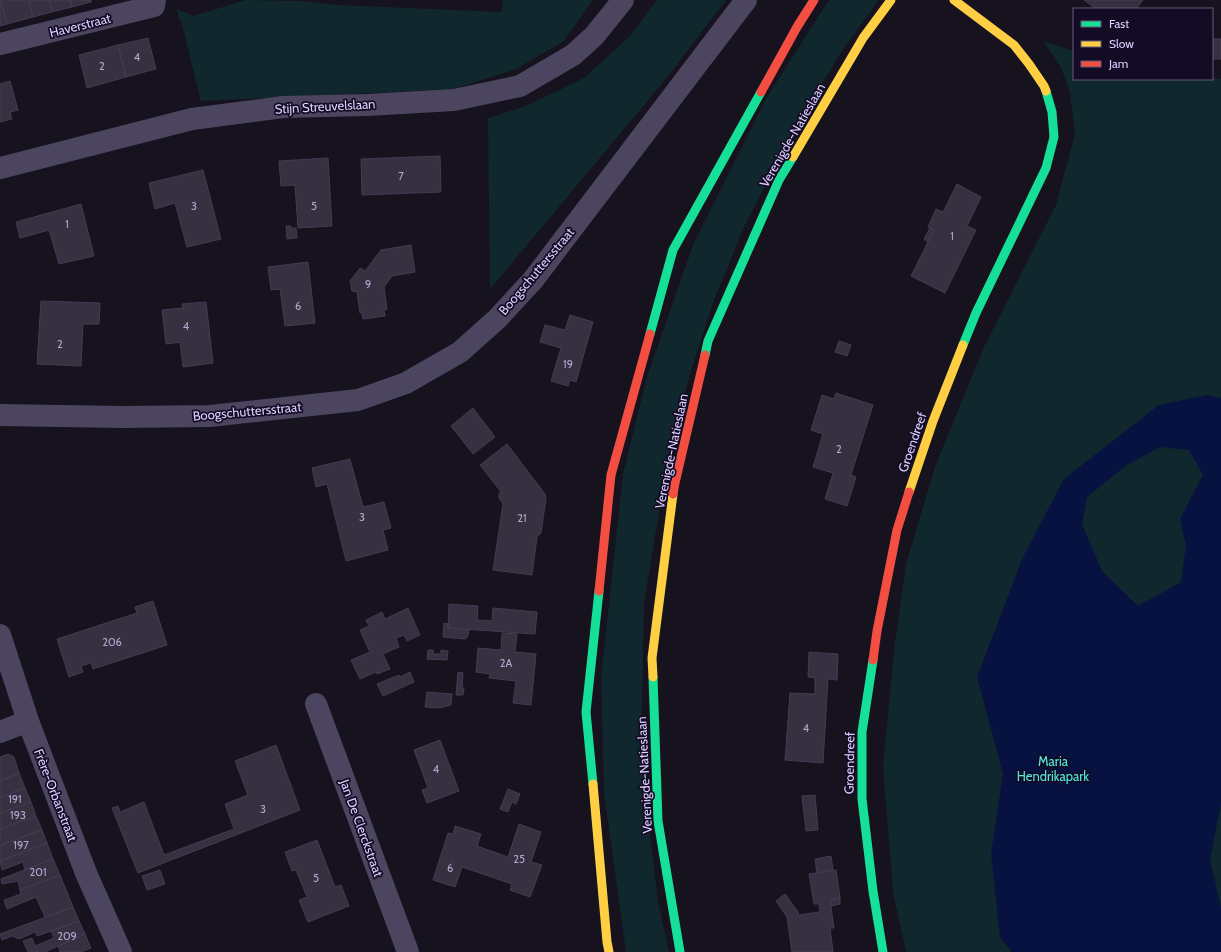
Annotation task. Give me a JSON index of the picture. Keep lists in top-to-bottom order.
{
  "streets": {
    "main road": ["Verenigde-Natieslaan", "Groendreef"],
    "street": [
      "Haverstraat",
      "Stijn Streuvelslaan",
      "Boogschuttersstraat",
      "Frère-Orbanstraat",
      "Jan De Clerckstraat"
    ]
  },
  "parks": ["Maria Hendrikapark"],
  "house_numbers": [
    "4",
    "2",
    "7",
    "3",
    "5",
    "1",
    "1",
    "9",
    "6",
    "4",
    "2",
    "19",
    "2",
    "3",
    "21",
    "206",
    "2A",
    "4",
    "4",
    "191",
    "3",
    "193",
    "197",
    "25",
    "6",
    "201",
    "5",
    "209"
  ],
  "legend": ["Fast", "Slow", "Jam"]
}
